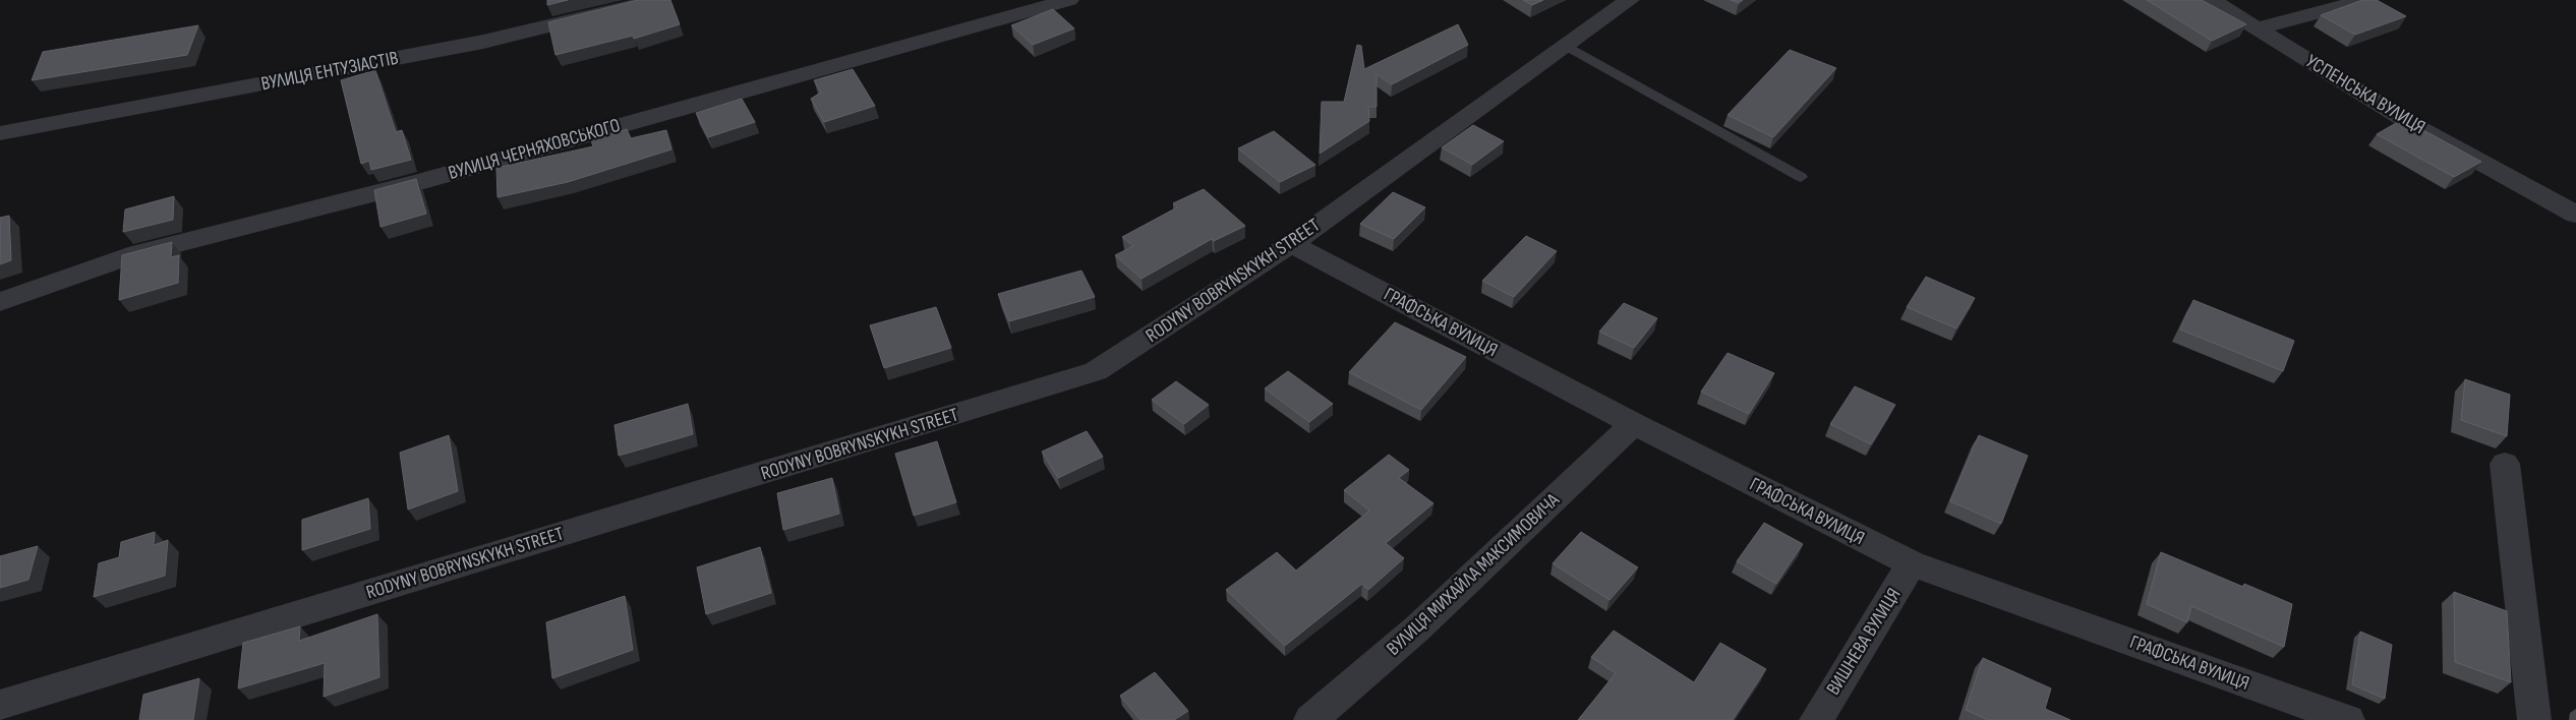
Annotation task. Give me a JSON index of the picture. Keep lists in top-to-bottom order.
{
  "streets": {
    "street": [
      "ВУЛИЦЯ ЕНТУЗІАСТІВ",
      "УСПЕНСЬКА ВУЛИЦЯ",
      "ВУЛИЦЯ ЧЕРНЯХОВСЬКОГО",
      "RODYNY BOBRYNSKYKH STREET",
      "ГРАФСЬКА ВУЛИЦЯ",
      "ВУЛИЦЯ МИХАЙЛА МАКСИМОВИЧА",
      "ВИШНЕВА ВУЛИЦЯ"
    ]
  },
  "crossings": [
    ["RODYNY BOBRYNSKYKH STREET", "ГРАФСЬКА ВУЛИЦЯ"],
    ["ГРАФСЬКА ВУЛИЦЯ", "ВУЛИЦЯ МИХАЙЛА МАКСИМОВИЧА"],
    ["ГРАФСЬКА ВУЛИЦЯ", "ВИШНЕВА ВУЛИЦЯ"]
  ]
}
